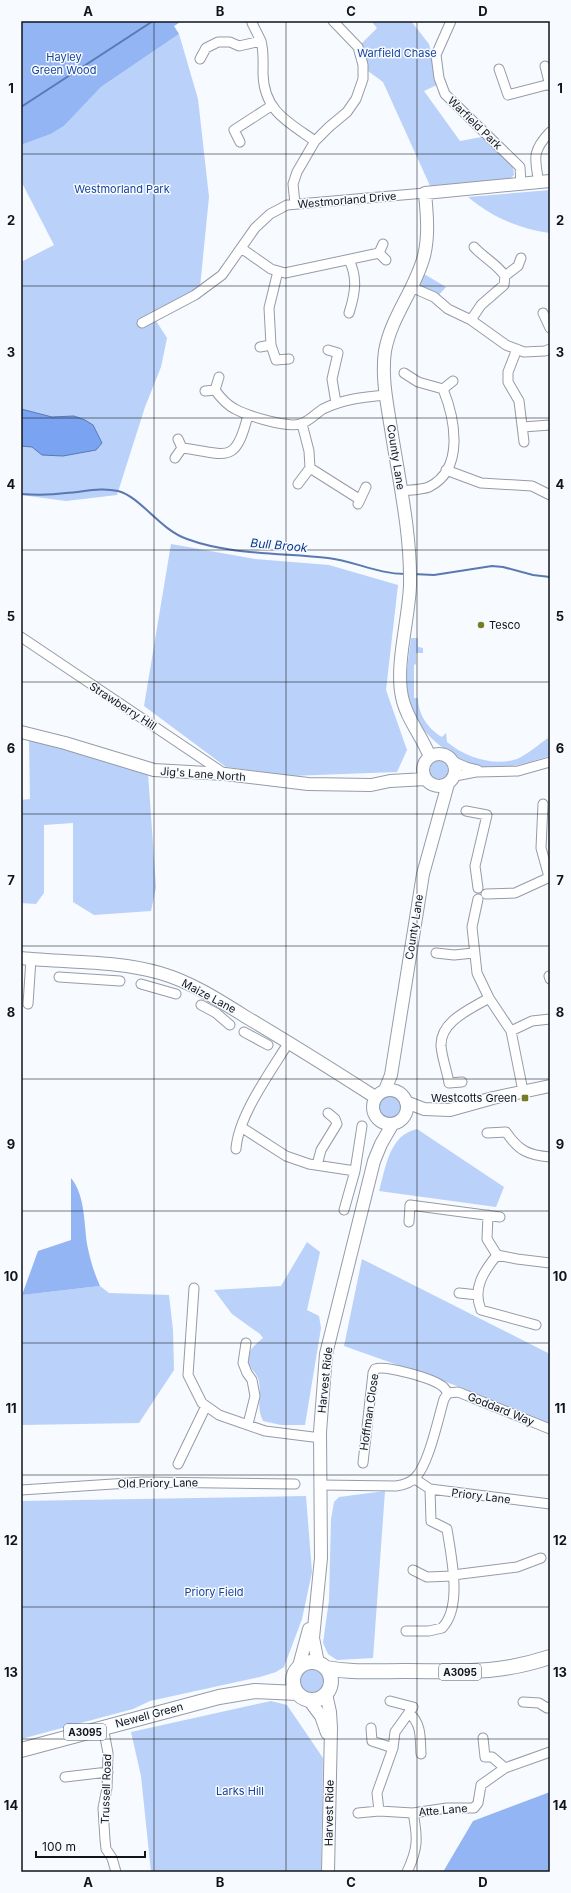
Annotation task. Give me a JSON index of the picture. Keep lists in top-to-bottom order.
{
  "streets": {
    "main road": ["A3095", "Newell Green"],
    "street": [
      "Warfield Park",
      "Westmorland Drive",
      "County Lane",
      "Strawberry Hill",
      "Jig's Lane North",
      "Maize Lane",
      "Harvest Ride",
      "Goddard Way",
      "Hoffman Close",
      "Old Priory Lane",
      "Priory Lane",
      "Trussell Road",
      "Atte Lane"
    ]
  },
  "crossings": [
    ["Warfield Park", "Westmorland Drive"],
    ["Westmorland Drive", "County Lane"],
    ["County Lane", "Jig's Lane North"],
    ["County Lane", "Maize Lane"],
    ["County Lane", "Harvest Ride"],
    ["Strawberry Hill", "Jig's Lane North"],
    ["Maize Lane", "Harvest Ride"],
    ["Harvest Ride", "A3095"],
    ["Harvest Ride", "Newell Green"],
    ["Goddard Way", "Hoffman Close"],
    ["A3095", "Newell Green"],
    ["Newell Green", "Trussell Road"]
  ],
  "water": ["Bull Brook"],
  "parks": [
    "Warfield Chase",
    "Hayley Green Wood",
    "Westmorland Park",
    "Priory Field",
    "Larks Hill"
  ],
  "places": {
    "other": ["Tesco"],
    "transit": ["Westcotts Green"]
  },
  "scale_bar": "100 m",
  "grid": {
    "columns": [
      "A",
      "B",
      "C",
      "D"
    ],
    "rows": [
      "1",
      "2",
      "3",
      "4",
      "5",
      "6",
      "7",
      "8",
      "9",
      "10",
      "11",
      "12",
      "13",
      "14"
    ]
  }
}
